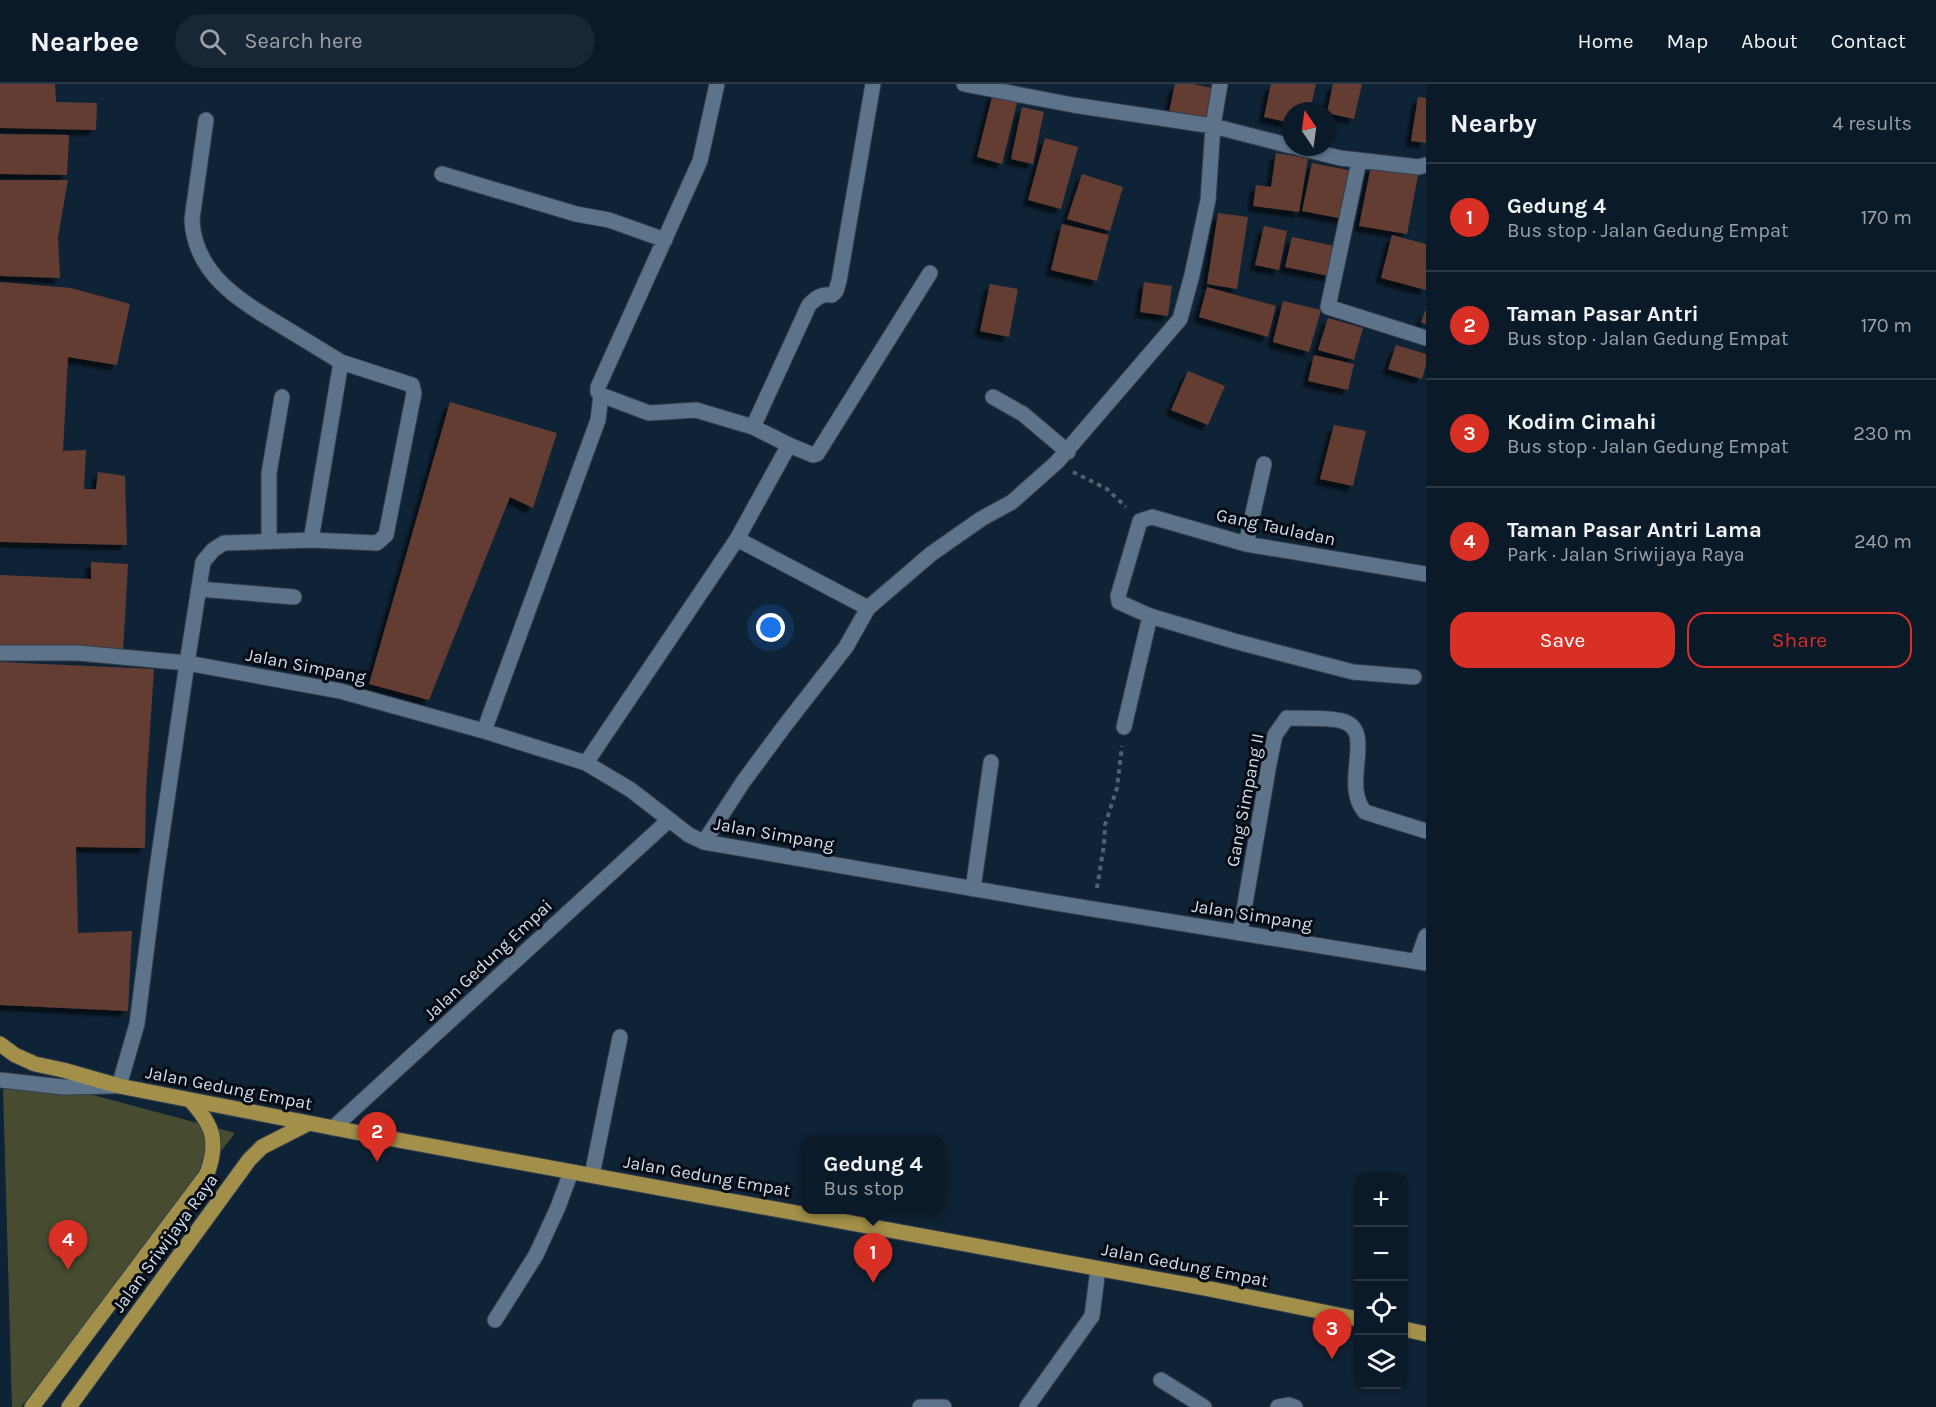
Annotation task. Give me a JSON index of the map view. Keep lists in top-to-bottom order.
{
  "streets": {
    "main road": ["Jalan Gedung Empat", "Jalan Sriwijaya Raya"],
    "street": [
      "Gang Tauladan",
      "Jalan Simpang",
      "Gang Simpang II",
      "Jalan Gedung Empai"
    ]
  },
  "crossings": [
    ["Jalan Simpang", "Gang Simpang II"],
    ["Jalan Simpang", "Jalan Gedung Empai"],
    ["Jalan Gedung Empai", "Jalan Gedung Empat"],
    ["Jalan Gedung Empat", "Jalan Sriwijaya Raya"]
  ],
  "north": "top",
  "page": {
    "header": "Nearbee",
    "search": "Search here",
    "nav": [
      "Home",
      "Map",
      "About",
      "Contact"
    ],
    "heading": ["Nearby", "4 results"],
    "list": [
      {
        "mark": "1",
        "name": "Gedung 4",
        "note": "Bus stop · Jalan Gedung Empat",
        "value": "170 m"
      },
      {
        "mark": "2",
        "name": "Taman Pasar Antri",
        "note": "Bus stop · Jalan Gedung Empat",
        "value": "170 m"
      },
      {
        "mark": "3",
        "name": "Kodim Cimahi",
        "note": "Bus stop · Jalan Gedung Empat",
        "value": "230 m"
      },
      {
        "mark": "4",
        "name": "Taman Pasar Antri Lama",
        "note": "Park · Jalan Sriwijaya Raya",
        "value": "240 m"
      }
    ],
    "buttons": ["Save", "Share"],
    "pins": [
      "2",
      "4",
      "1",
      "3"
    ],
    "popup": ["Gedung 4", "Bus stop"],
    "map_buttons": ["+", "−"]
  }
}
